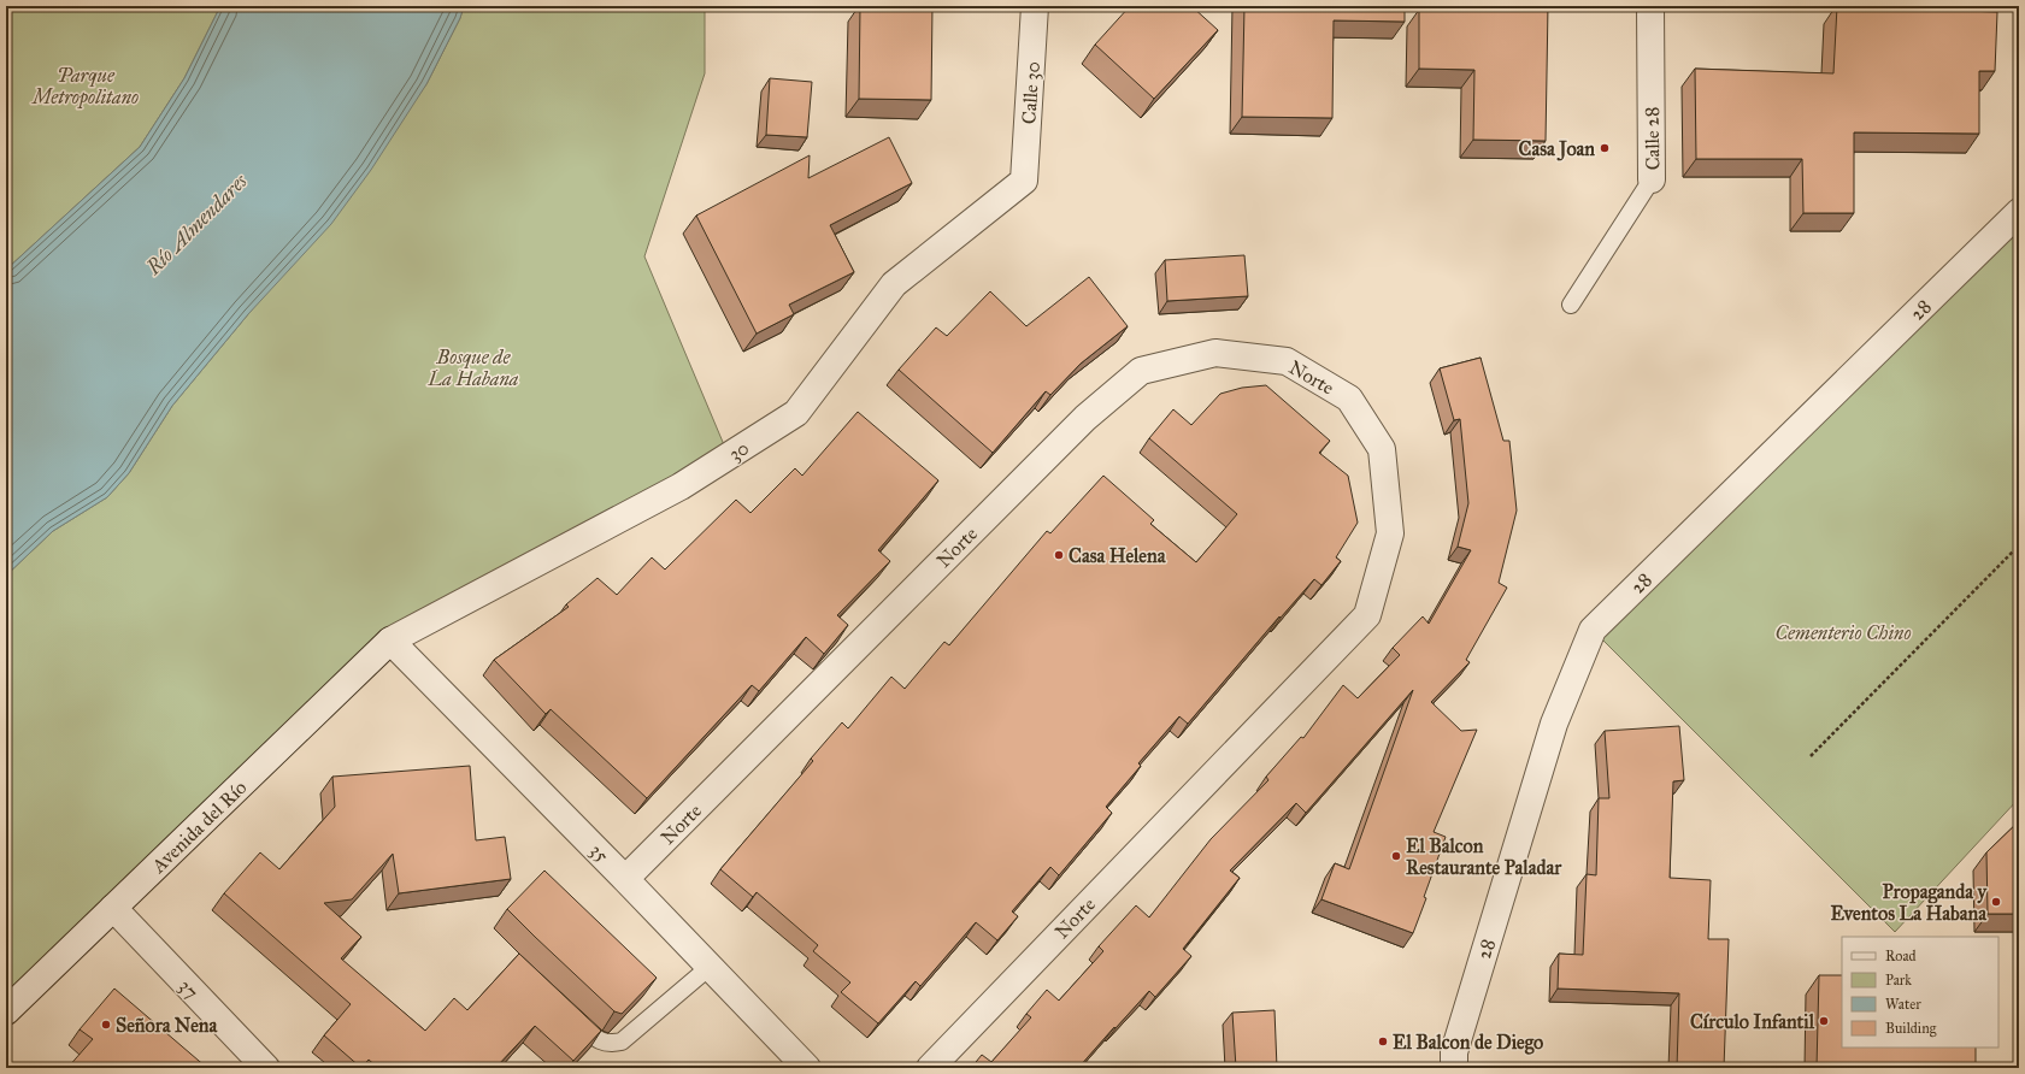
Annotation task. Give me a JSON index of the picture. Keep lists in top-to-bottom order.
{
  "streets": {
    "street": [
      "Calle 30",
      "Calle 28",
      "28",
      "Norte",
      "30",
      "Avenida del Río",
      "35",
      "37"
    ]
  },
  "crossings": [
    ["Calle 30", "30"],
    ["Norte", "35"],
    ["30", "Avenida del Río"],
    ["30", "35"],
    ["Avenida del Río", "35"],
    ["Avenida del Río", "37"]
  ],
  "water": ["Río Almendares"],
  "parks": ["Parque Metropolitano", "Bosque de La Habana", "Cementerio Chino"],
  "places": [
    "Casa Joan",
    "Casa Helena",
    "El Balcon Restaurante Paladar",
    "Propaganda y Eventos La Habana",
    "Círculo Infantil",
    "Señora Nena",
    "El Balcon de Diego"
  ],
  "legend": [
    "Road",
    "Park",
    "Water",
    "Building"
  ]
}
